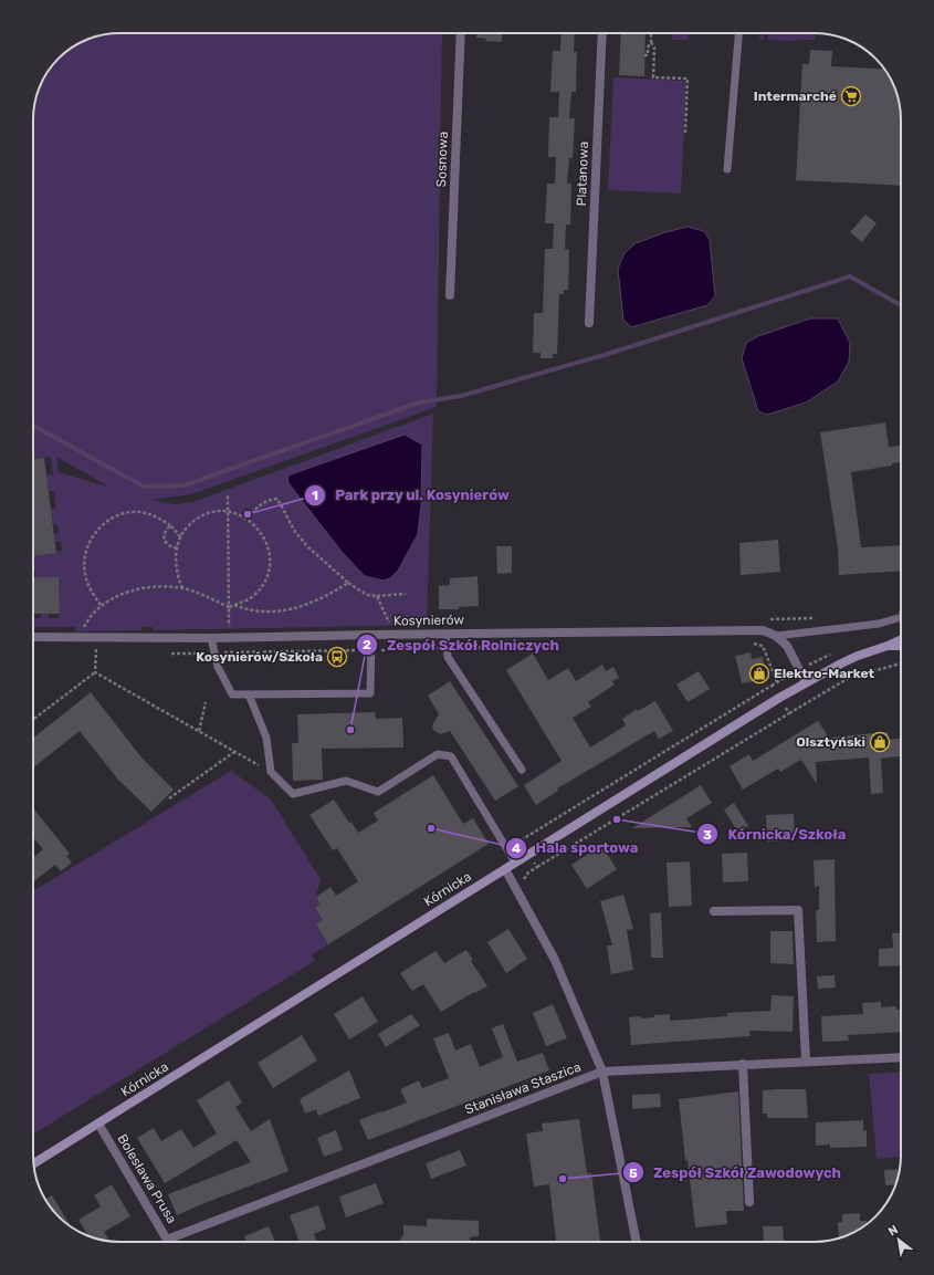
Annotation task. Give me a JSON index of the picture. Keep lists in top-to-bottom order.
{
  "streets": {
    "street": [
      "Sosnowa",
      "Platanowa",
      "Kosynierów",
      "Kórnicka",
      "Stanisława Staszica",
      "Bolesława Prusa"
    ]
  },
  "crossings": [
    ["Kórnicka", "Bolesława Prusa"],
    ["Stanisława Staszica", "Bolesława Prusa"]
  ],
  "places": {
    "supermarket": ["Intermarché"],
    "other": [
      "Park przy ul. Kosynierów",
      "Zespół Szkół Rolniczych",
      "Kórnicka/Szkoła",
      "Hala sportowa",
      "Zespół Szkół Zawodowych"
    ],
    "bus stop": ["Kosynierów/Szkoła"],
    "shop": ["Elektro-Market", "Olsztyński"]
  },
  "north": "top left"
}
